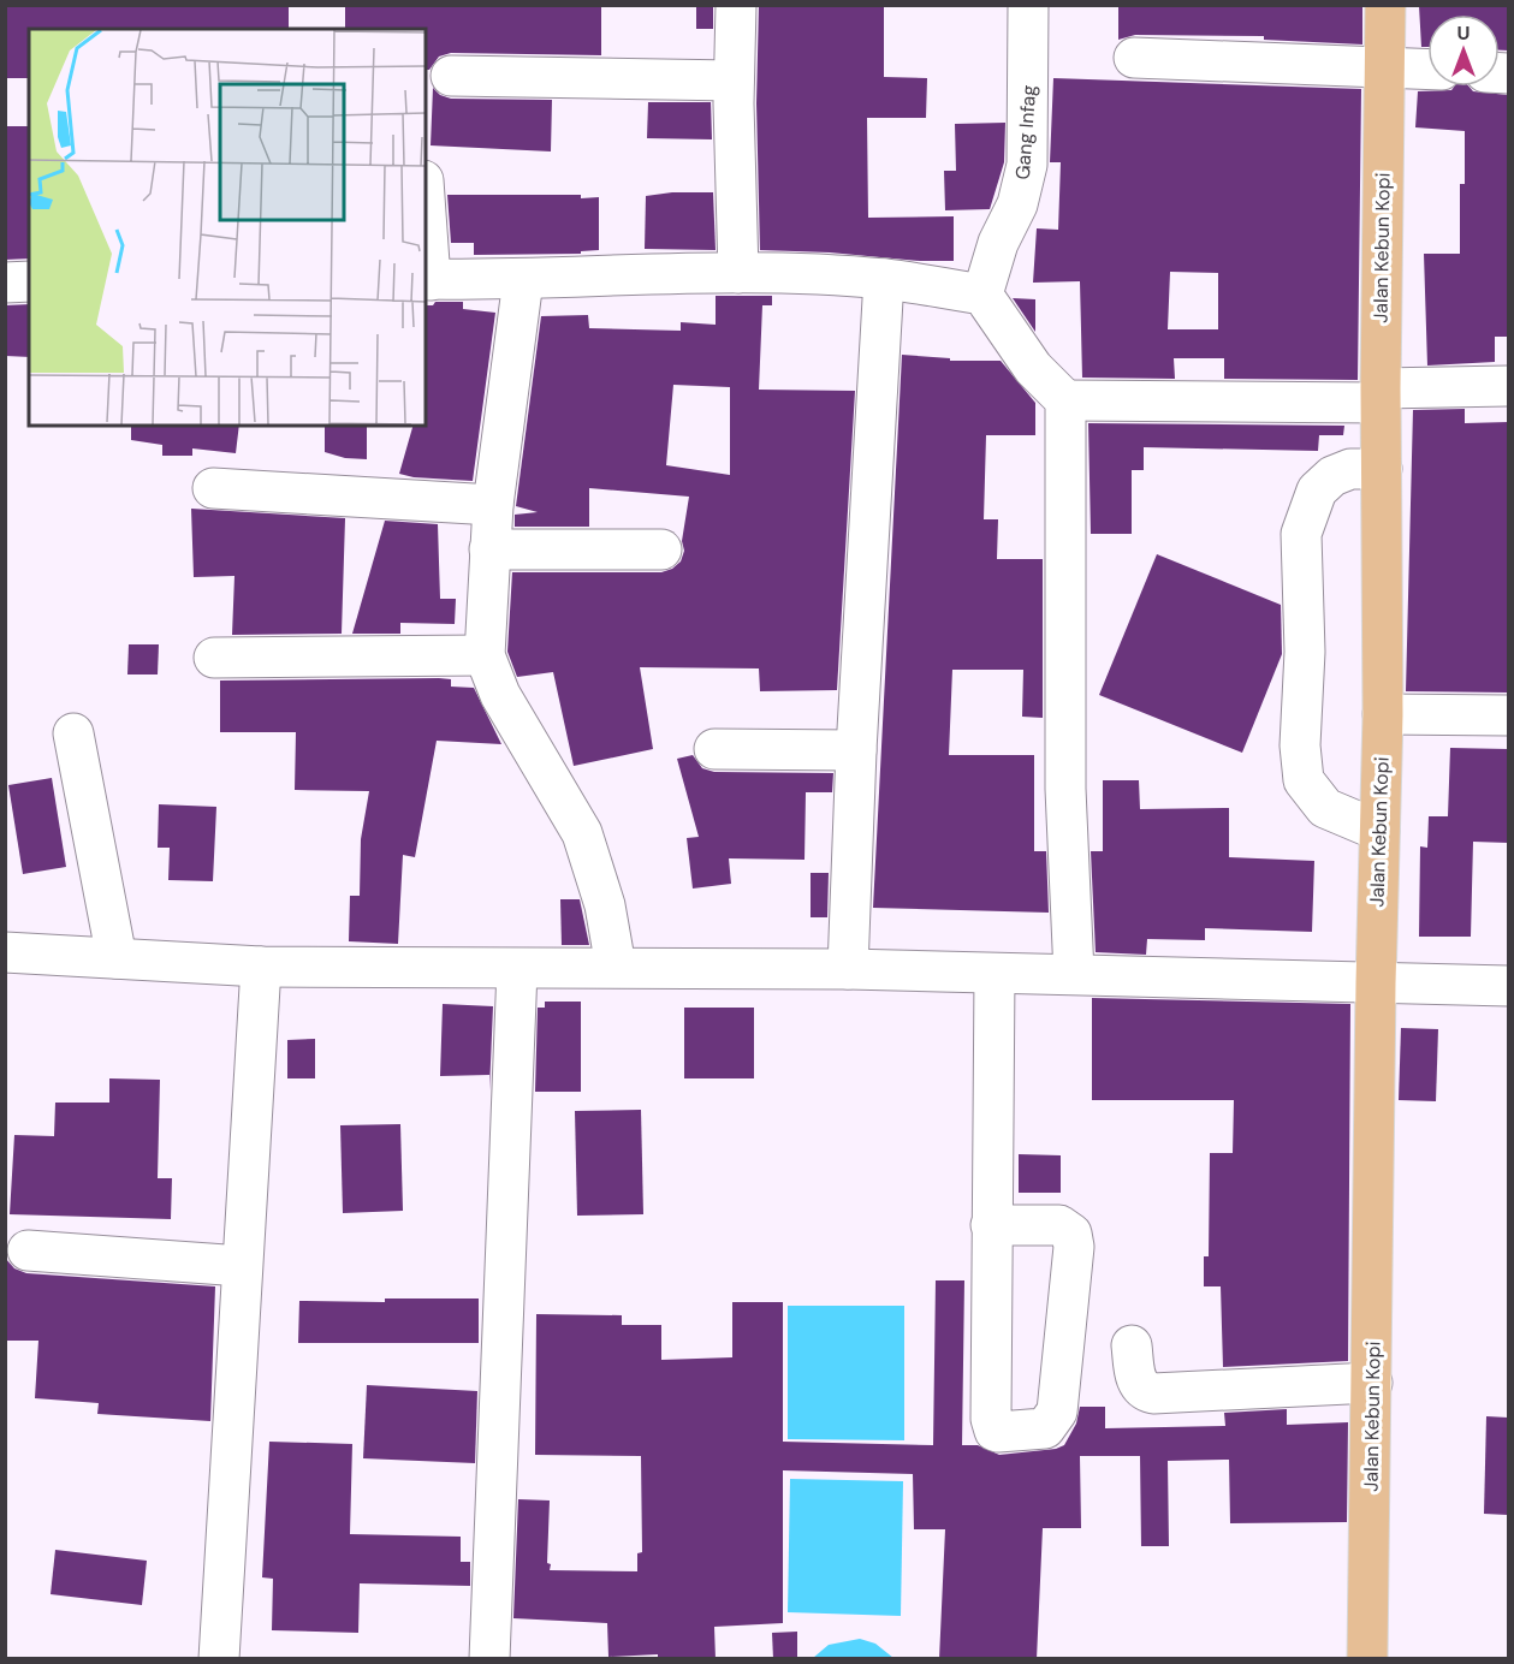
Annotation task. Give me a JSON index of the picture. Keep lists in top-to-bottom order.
{
  "streets": {
    "main road": ["Jalan Kebun Kopi"],
    "street": ["Gang Infag"]
  },
  "north": "top"
}
